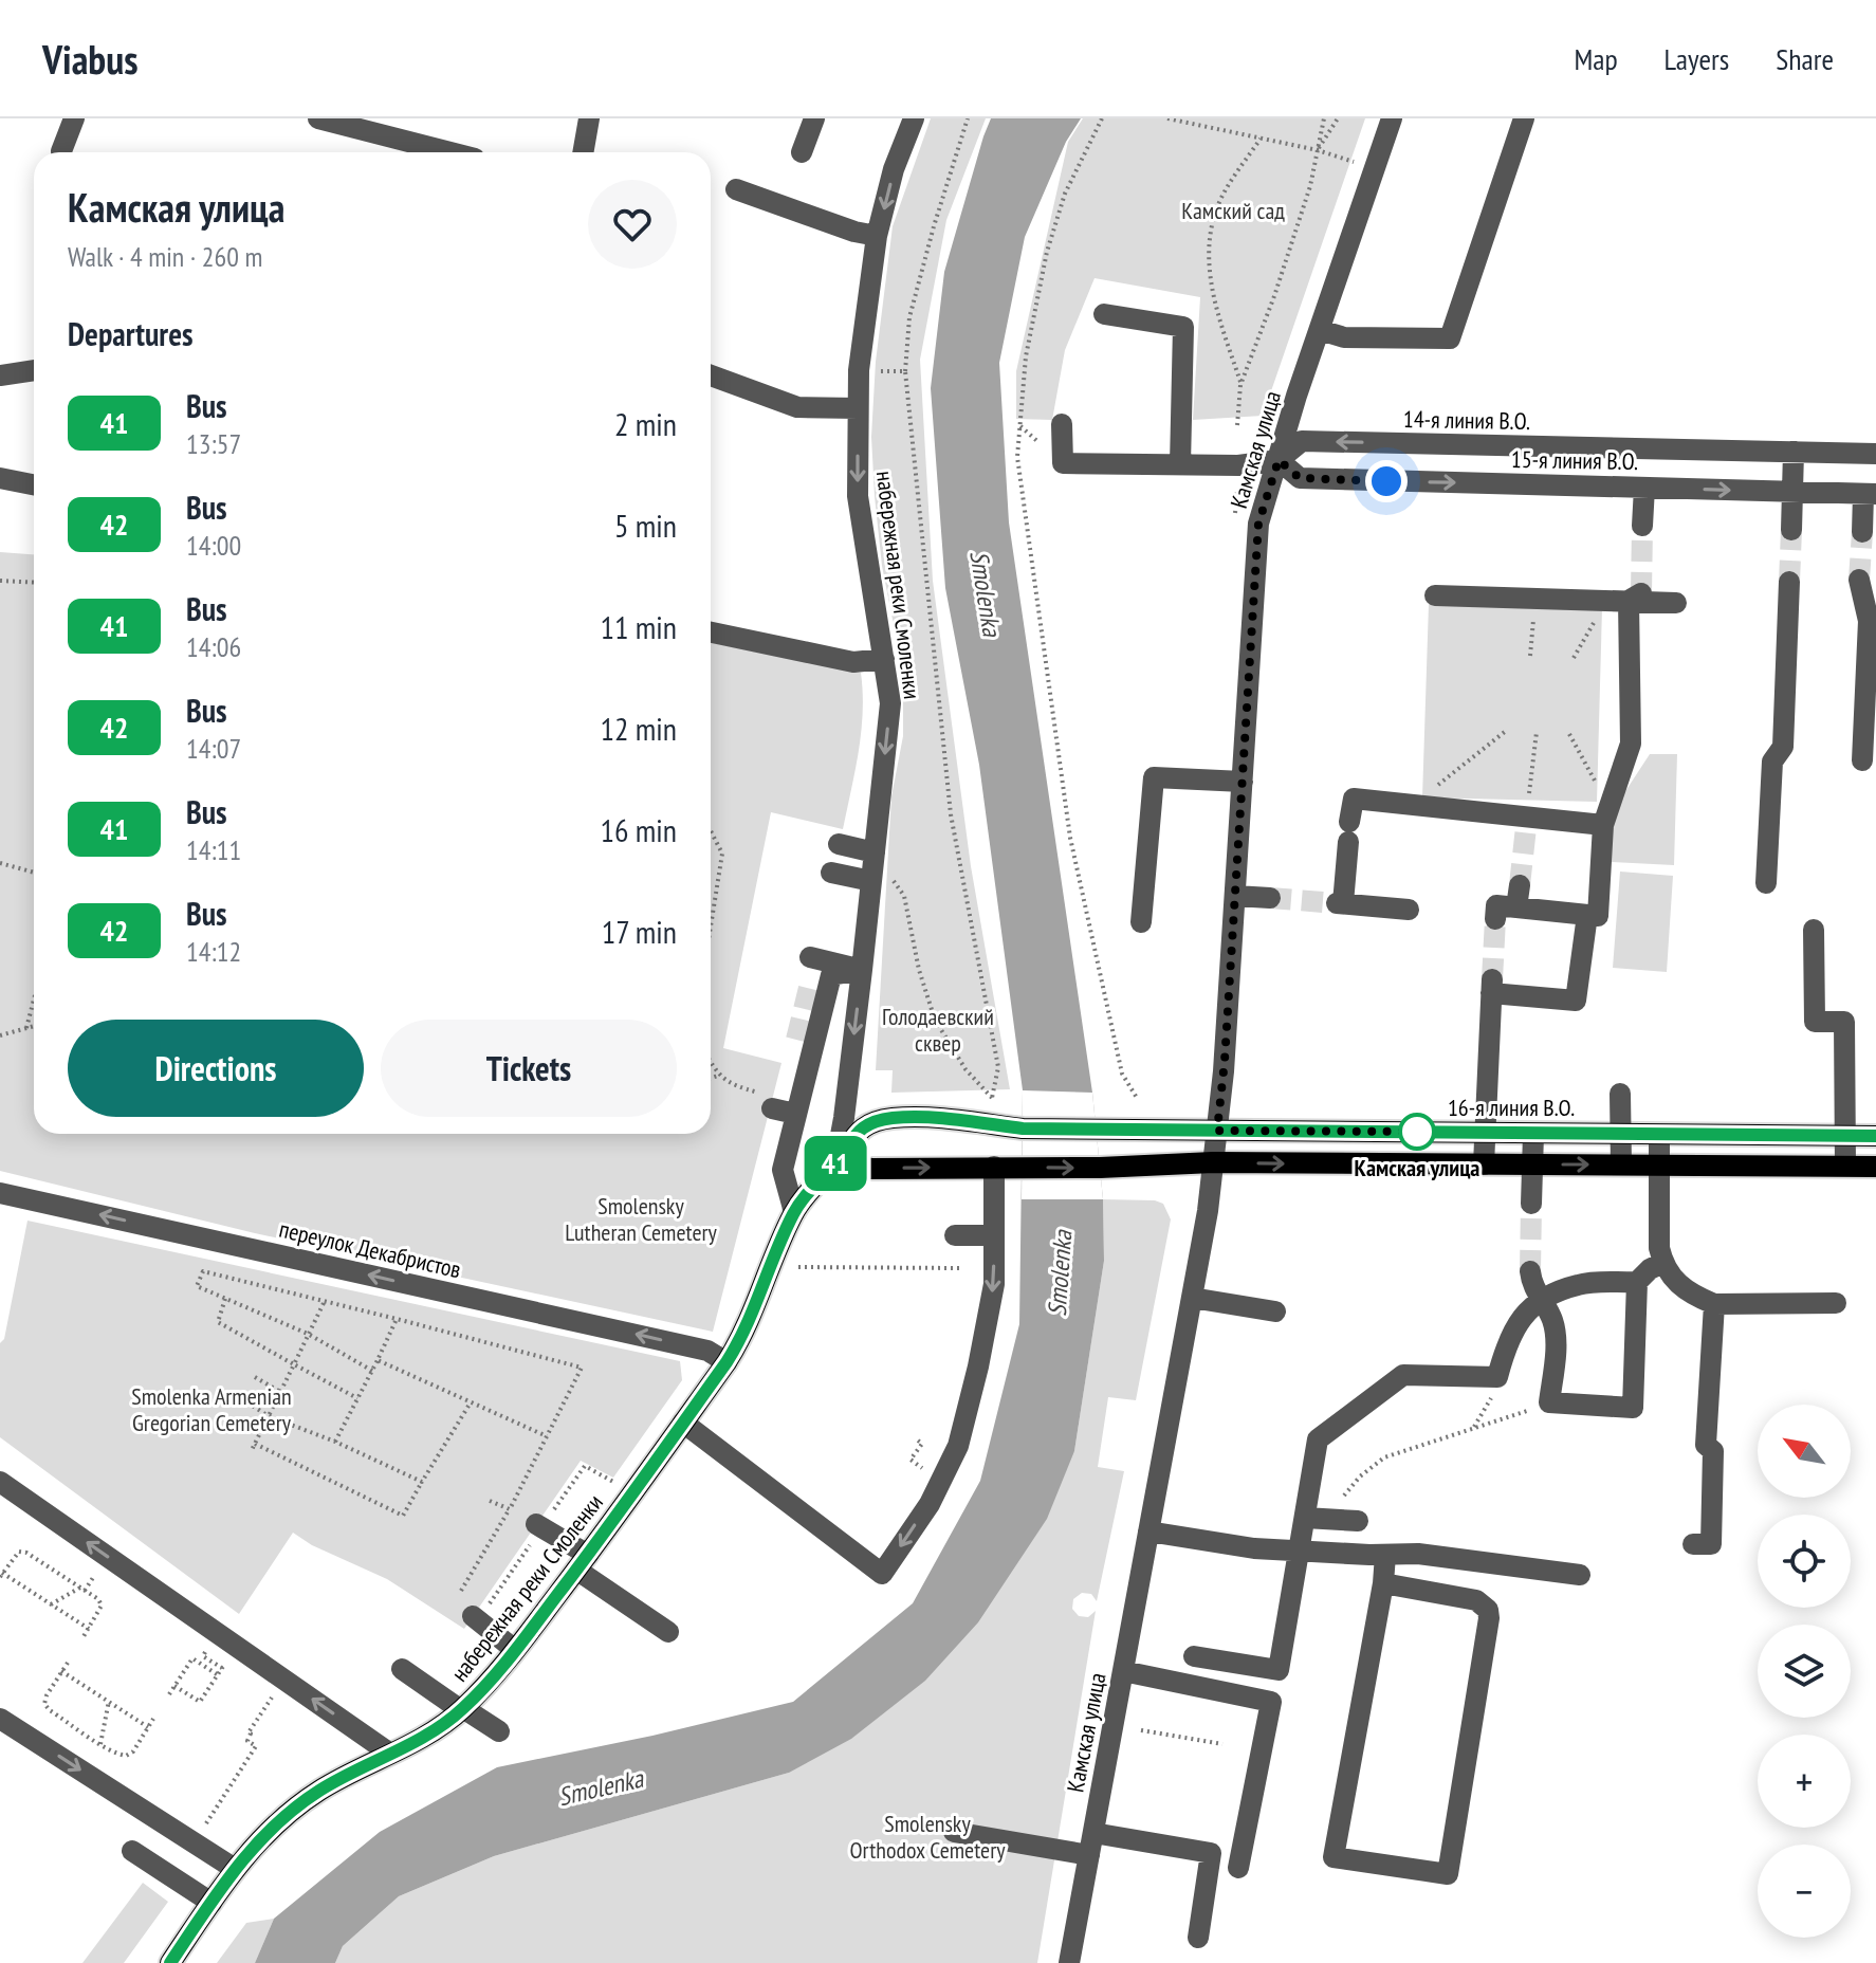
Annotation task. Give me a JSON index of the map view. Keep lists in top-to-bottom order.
{
  "streets": {
    "main road": ["набережная реки Смоленки", "16-я линия В.О."],
    "street": [
      "14-я линия В.О.",
      "Камская улица",
      "15-я линия В.О.",
      "переулок Декабристов"
    ]
  },
  "crossings": [
    ["14-я линия В.О.", "Камская улица"],
    ["14-я линия В.О.", "15-я линия В.О."],
    ["Камская улица", "15-я линия В.О."],
    ["Камская улица", "16-я линия В.О."],
    ["набережная реки Смоленки", "16-я линия В.О."],
    ["набережная реки Смоленки", "переулок Декабристов"]
  ],
  "one_way": ["переулок Декабристов"],
  "water": ["Smolenka"],
  "parks": [
    "Камский сад",
    "Голодаевский сквер",
    "Smolensky Lutheran Cemetery",
    "Smolenka Armenian Gregorian Cemetery",
    "Smolensky Orthodox Cemetery"
  ],
  "places": ["Камская улица"],
  "lines": ["bus line 41"],
  "north": "top left",
  "page": {
    "header": "Viabus",
    "nav": ["Map", "Layers", "Share"],
    "on_map": "41",
    "heading": [
      ["Камская улица", "Walk · 4 min · 260 m"],
      "Departures"
    ],
    "list": [
      {
        "mark": "41",
        "name": "Bus",
        "note": "13:57",
        "value": "2 min"
      },
      {
        "mark": "42",
        "name": "Bus",
        "note": "14:00",
        "value": "5 min"
      },
      {
        "mark": "41",
        "name": "Bus",
        "note": "14:06",
        "value": "11 min"
      },
      {
        "mark": "42",
        "name": "Bus",
        "note": "14:07",
        "value": "12 min"
      },
      {
        "mark": "41",
        "name": "Bus",
        "note": "14:11",
        "value": "16 min"
      },
      {
        "mark": "42",
        "name": "Bus",
        "note": "14:12",
        "value": "17 min"
      }
    ],
    "buttons": ["Directions", "Tickets"],
    "map_buttons": ["+", "−"]
  }
}
